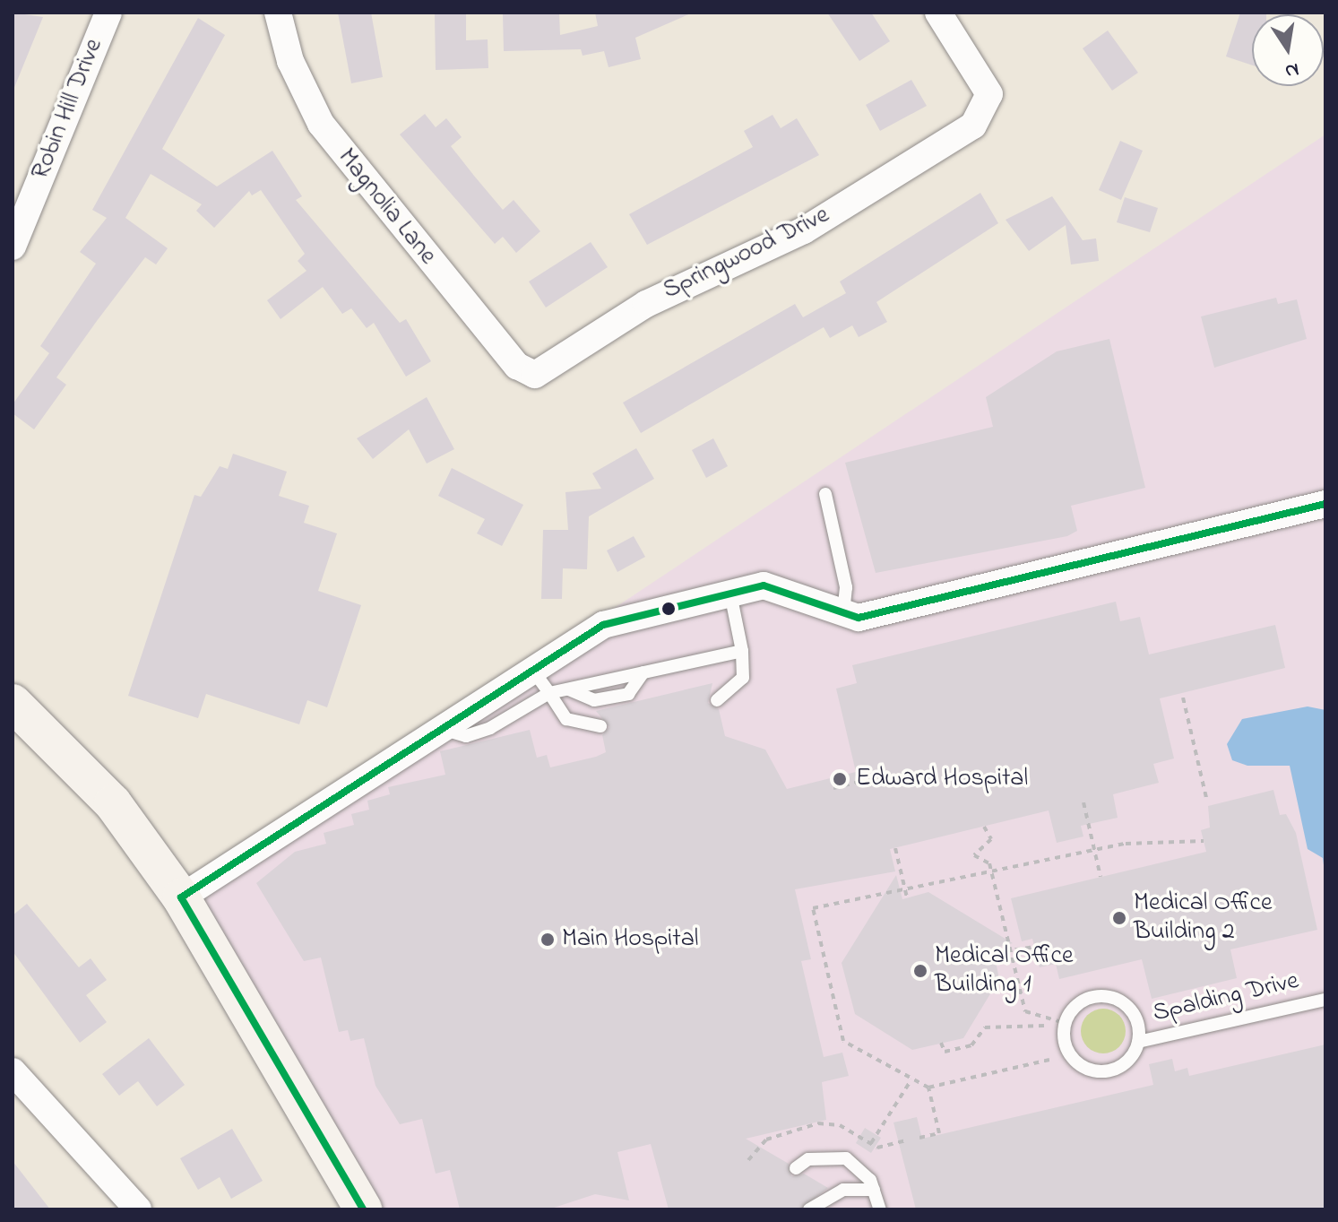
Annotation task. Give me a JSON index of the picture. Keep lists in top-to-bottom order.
{
  "streets": {
    "street": ["Robin Hill Drive", "Magnolia Lane", "Springwood Drive"],
    "lane": ["Spalding Drive"]
  },
  "crossings": [
    ["Magnolia Lane", "Springwood Drive"]
  ],
  "places": [
    "Edward Hospital",
    "Medical Office Building 2",
    "Main Hospital",
    "Medical Office Building 1"
  ],
  "north": "bottom"
}
